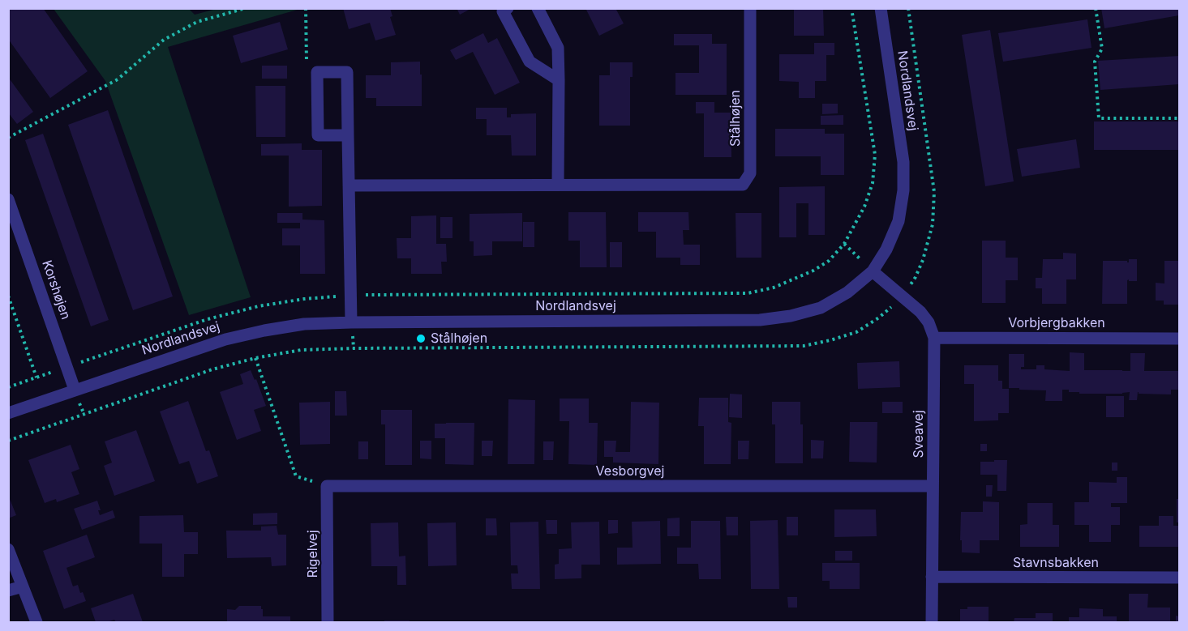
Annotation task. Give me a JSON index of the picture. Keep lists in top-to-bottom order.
{
  "streets": {
    "street": [
      "Nordlandsvej",
      "Stålhøjen",
      "Korshøjen",
      "Vorbjergbakken",
      "Sveavej",
      "Vesborgvej",
      "Rigelvej",
      "Stavnsbakken"
    ]
  },
  "crossings": [
    ["Nordlandsvej", "Korshøjen"],
    ["Nordlandsvej", "Sveavej"],
    ["Vorbjergbakken", "Sveavej"],
    ["Sveavej", "Vesborgvej"],
    ["Sveavej", "Stavnsbakken"],
    ["Vesborgvej", "Rigelvej"]
  ],
  "places": ["Stålhøjen"]
}
